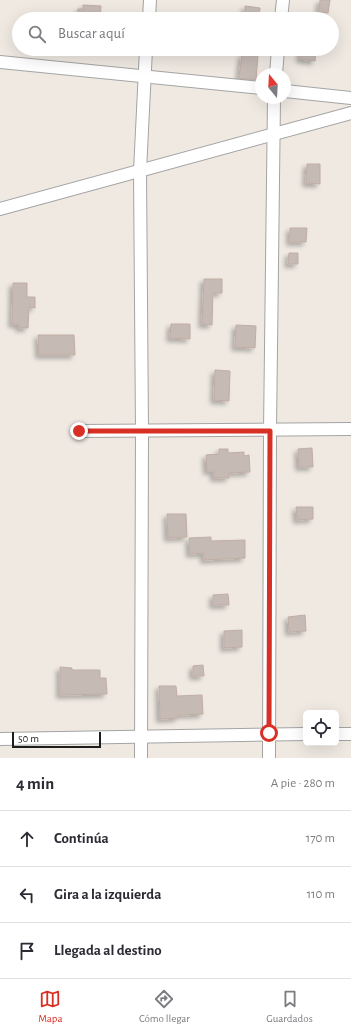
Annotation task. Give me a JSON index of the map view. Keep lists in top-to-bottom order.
{
  "scale_bar": "50 m",
  "north": "top",
  "page": {
    "search": "Buscar aquí",
    "scale": "50 m",
    "heading": ["4 min", "A pie · 280 m"],
    "list": [
      ["Continúa", "170 m"],
      ["Gira a la izquierda", "110 m"],
      "Llegada al destino"
    ],
    "nav": ["Mapa", "Cómo llegar", "Guardados"]
  }
}
